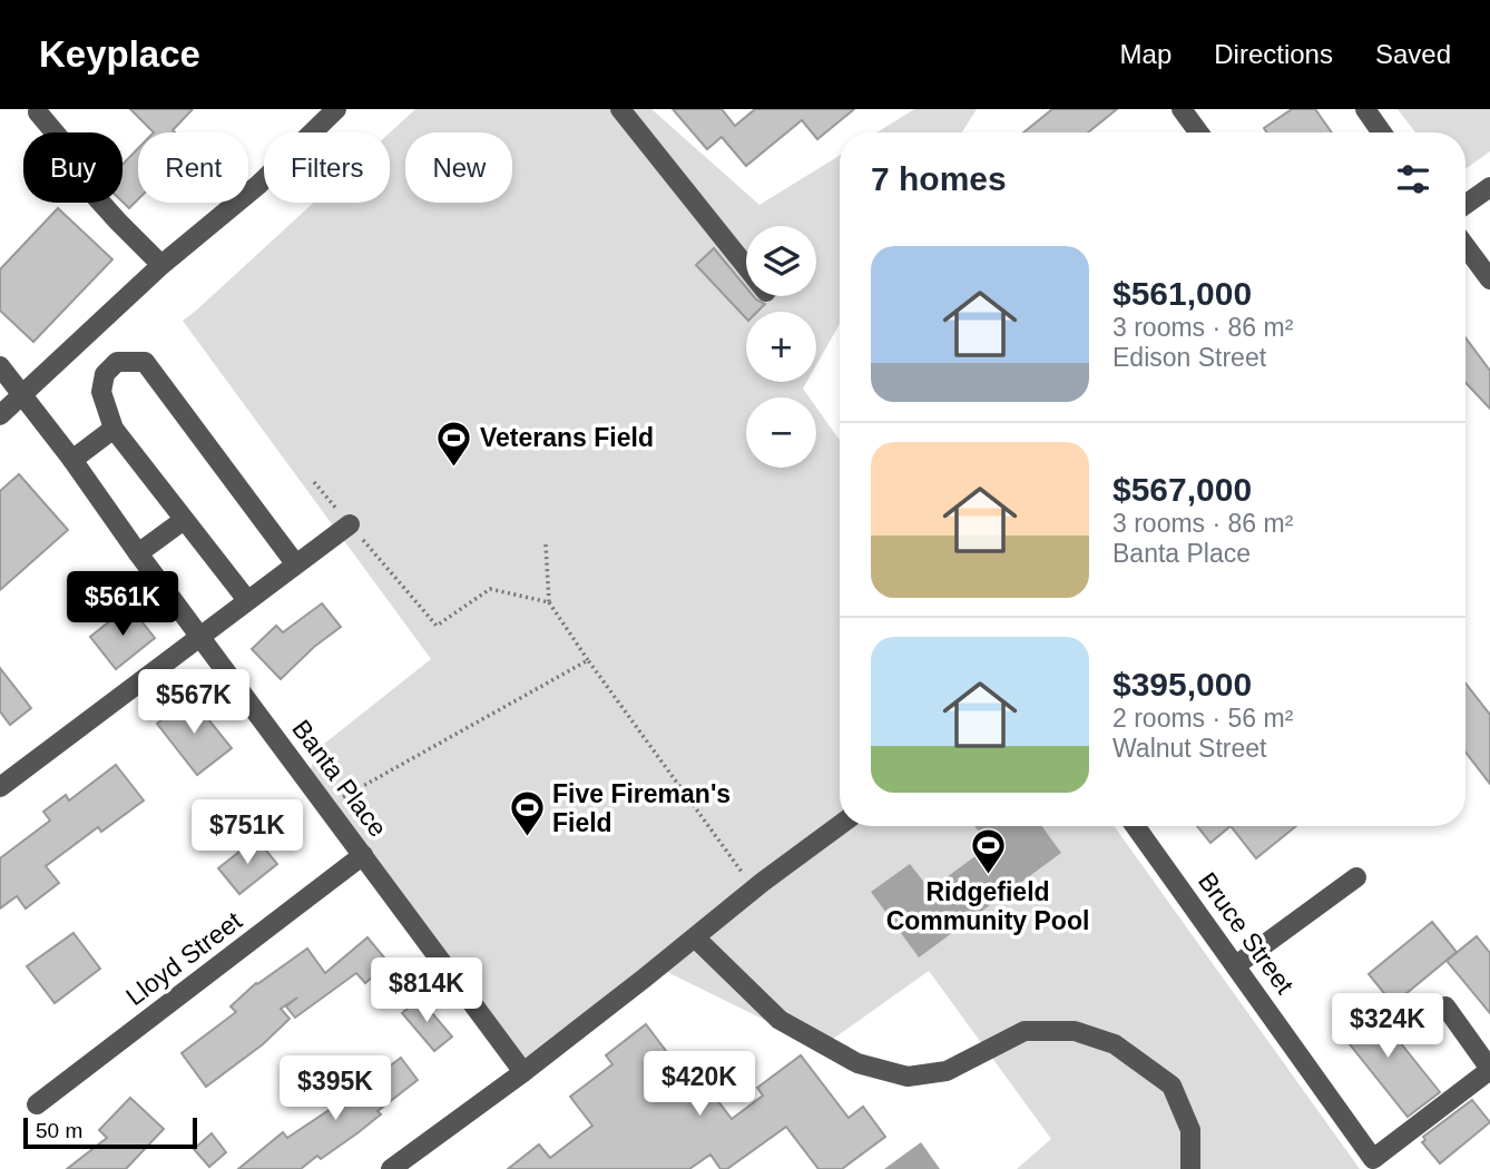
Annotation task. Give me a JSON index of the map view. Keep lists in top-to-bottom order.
{
  "streets": {
    "street": ["Banta Place", "Bruce Street", "Lloyd Street"]
  },
  "crossings": [
    ["Banta Place", "Lloyd Street"]
  ],
  "places": {
    "sports": ["Veterans Field", "Five Fireman's Field", "Ridgefield Community Pool"]
  },
  "scale_bar": "50 m",
  "page": {
    "header": "Keyplace",
    "nav": ["Map", "Directions", "Saved"],
    "chip": [
      "Buy",
      "Rent",
      "Filters",
      "New"
    ],
    "heading": "7 homes",
    "map_buttons": ["+", "−"],
    "list": [
      {
        "name": "$561,000",
        "note": "3 rooms · 86 m² · Edison Street"
      },
      {
        "name": "$567,000",
        "note": "3 rooms · 86 m² · Banta Place"
      },
      {
        "name": "$395,000",
        "note": "2 rooms · 56 m² · Walnut Street"
      }
    ],
    "price": [
      "$561K",
      "$567K",
      "$751K",
      "$814K",
      "$324K",
      "$420K",
      "$395K"
    ],
    "scale": "50 m"
  }
}
